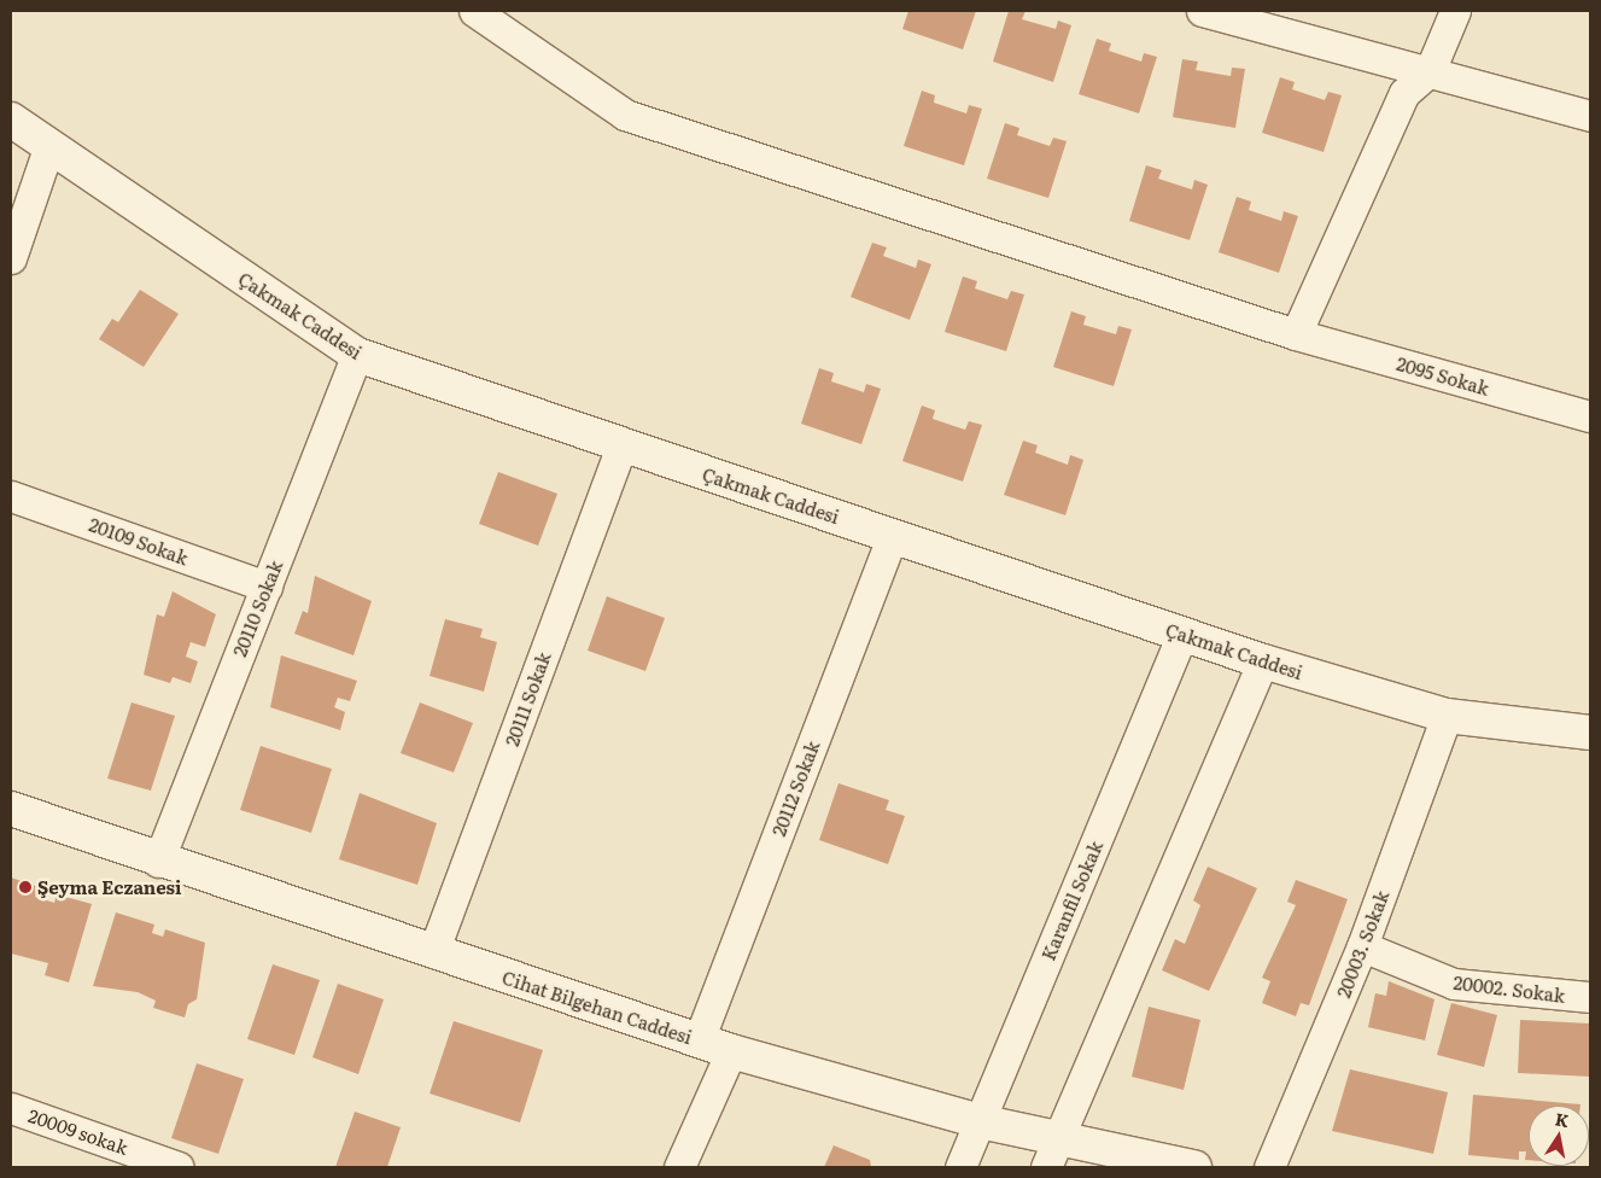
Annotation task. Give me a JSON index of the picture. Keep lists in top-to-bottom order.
{
  "streets": {
    "main road": ["Çakmak Caddesi", "Cihat Bilgehan Caddesi"],
    "street": [
      "2095 Sokak",
      "20109 Sokak",
      "20110 Sokak",
      "20111 Sokak",
      "20112 Sokak",
      "Karanfil Sokak",
      "20003. Sokak",
      "20002. Sokak",
      "20009 sokak"
    ]
  },
  "crossings": [
    ["Çakmak Caddesi", "20110 Sokak"],
    ["Çakmak Caddesi", "20111 Sokak"],
    ["Çakmak Caddesi", "20112 Sokak"],
    ["Çakmak Caddesi", "Karanfil Sokak"],
    ["Çakmak Caddesi", "20003. Sokak"],
    ["20109 Sokak", "20110 Sokak"],
    ["20110 Sokak", "Cihat Bilgehan Caddesi"],
    ["20111 Sokak", "Cihat Bilgehan Caddesi"],
    ["20112 Sokak", "Cihat Bilgehan Caddesi"],
    ["Karanfil Sokak", "Cihat Bilgehan Caddesi"],
    ["20003. Sokak", "20002. Sokak"]
  ],
  "places": ["Şeyma Eczanesi"],
  "north": "top"
}
